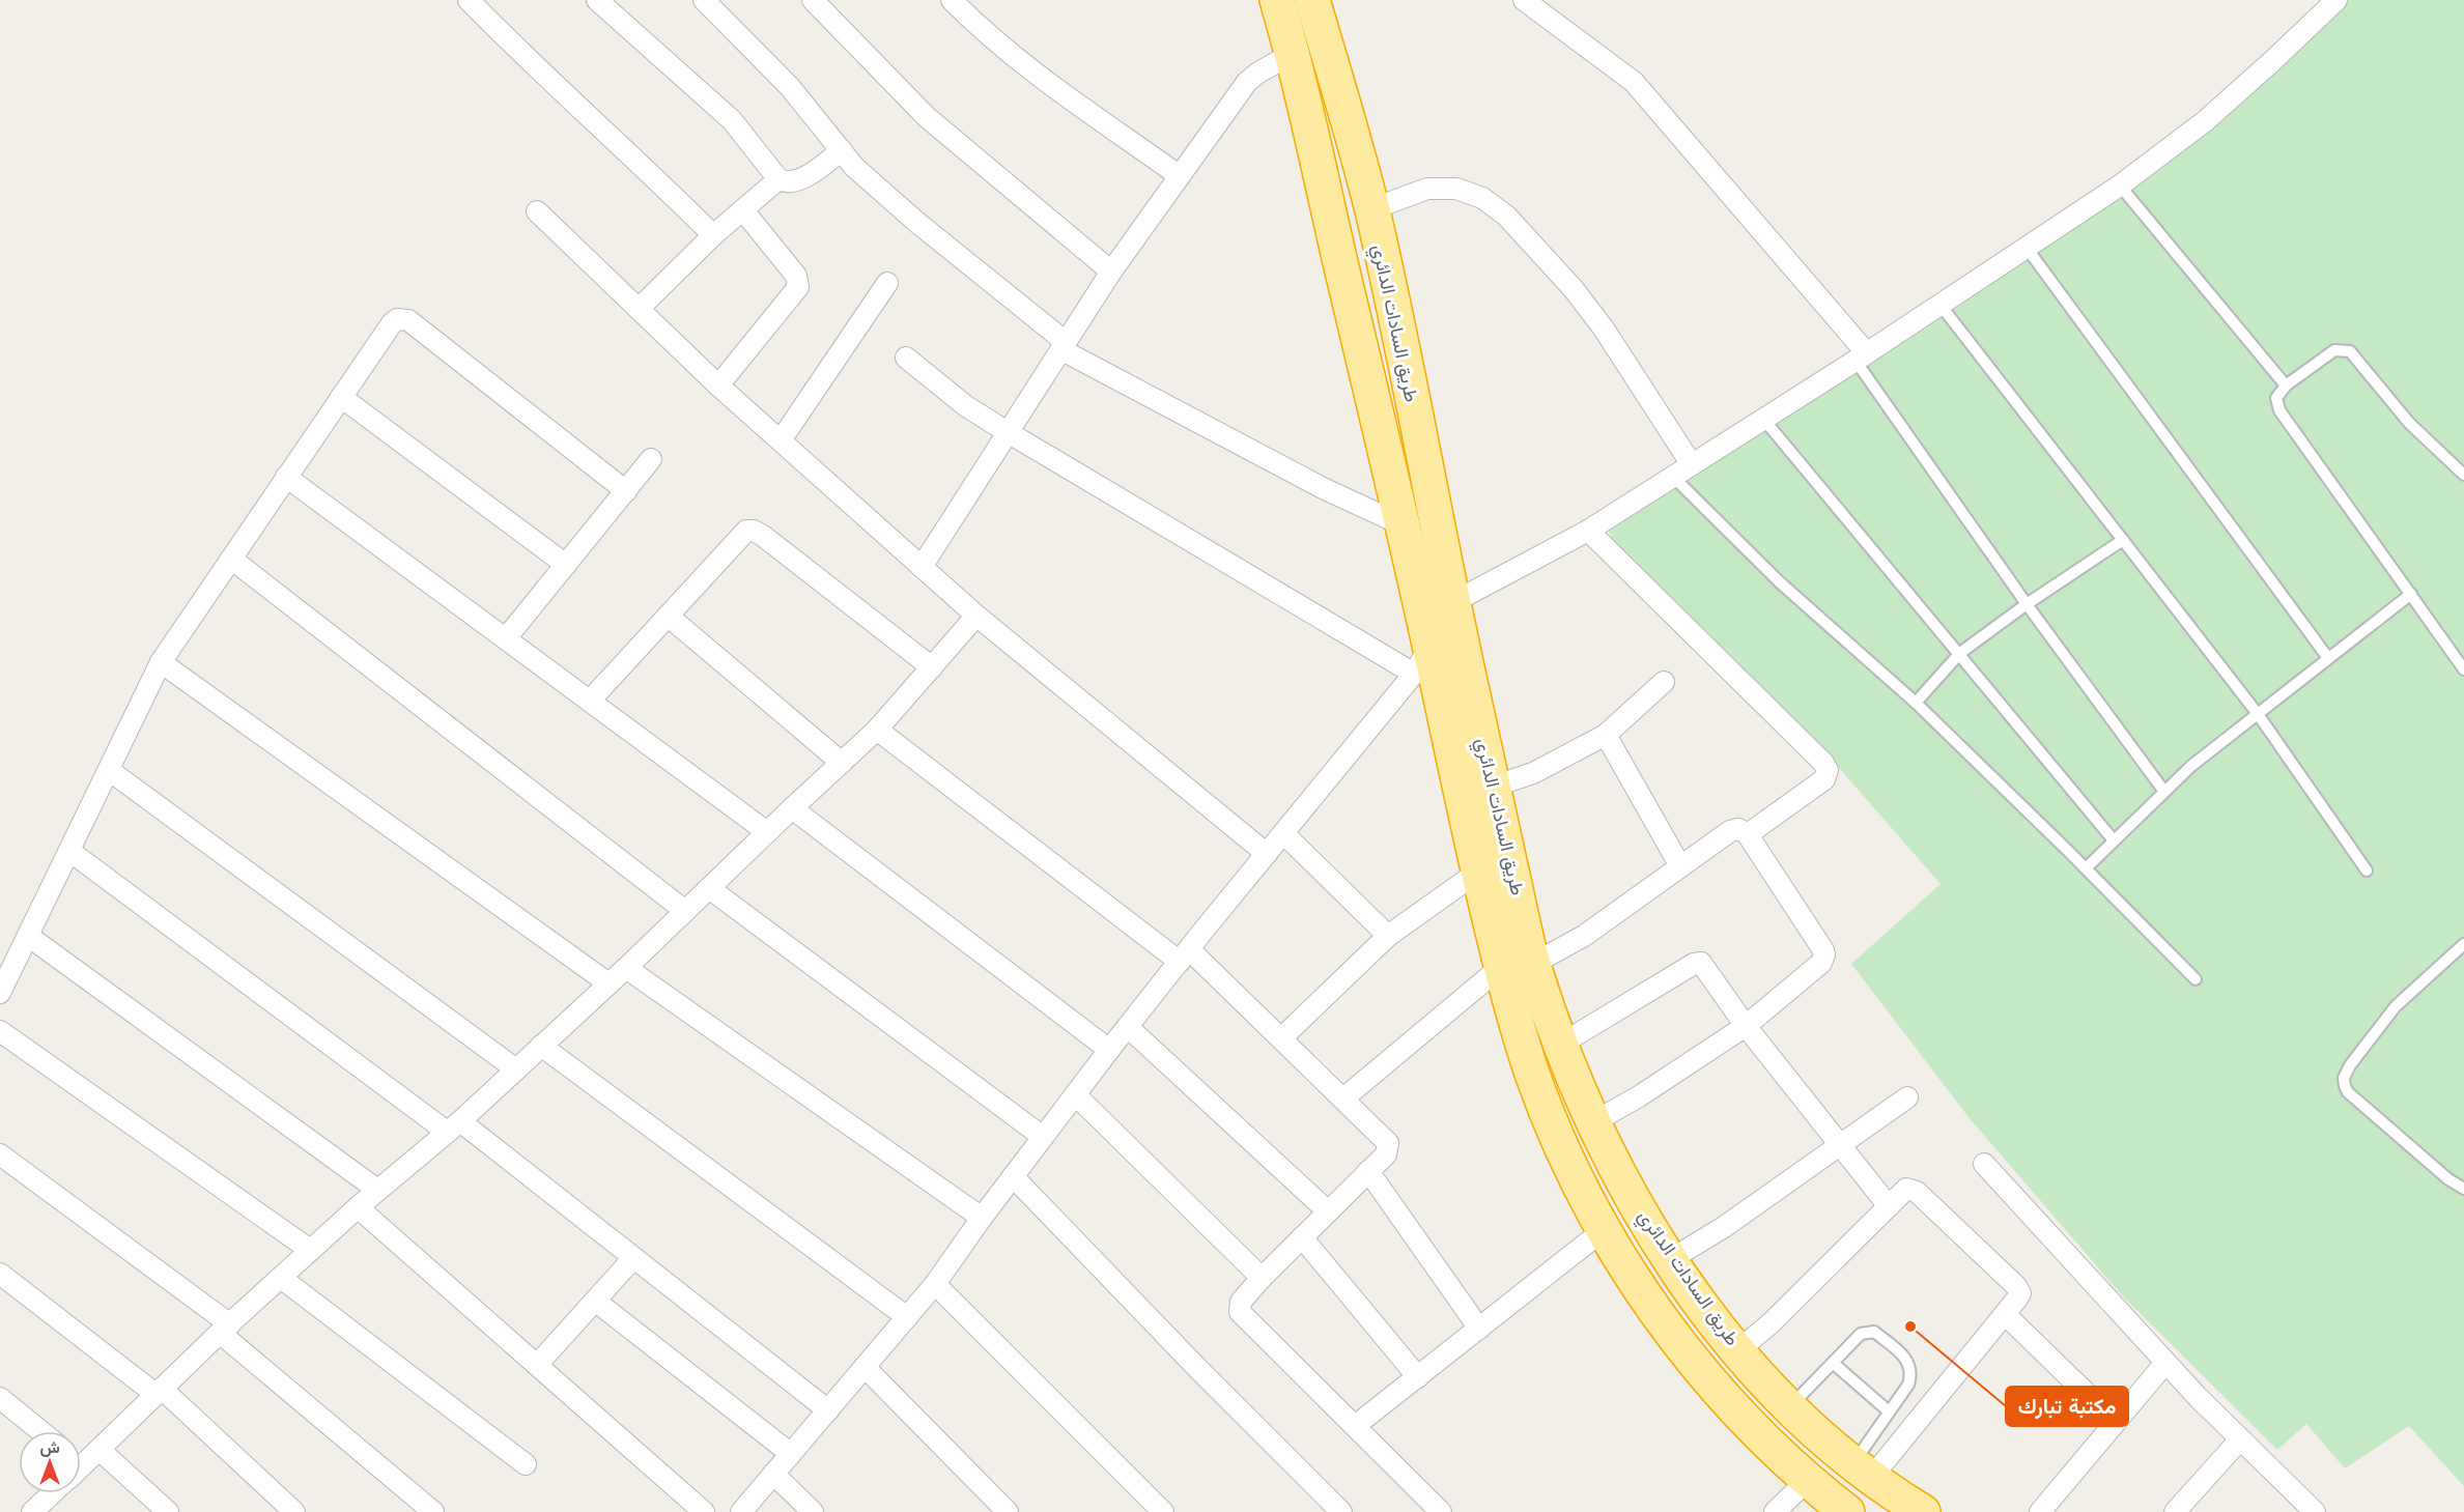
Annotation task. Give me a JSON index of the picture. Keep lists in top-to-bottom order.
{
  "streets": {
    "highway": ["طريق السادات الدائري"]
  },
  "places": ["مكتبة تبارك"],
  "north": "top"
}
